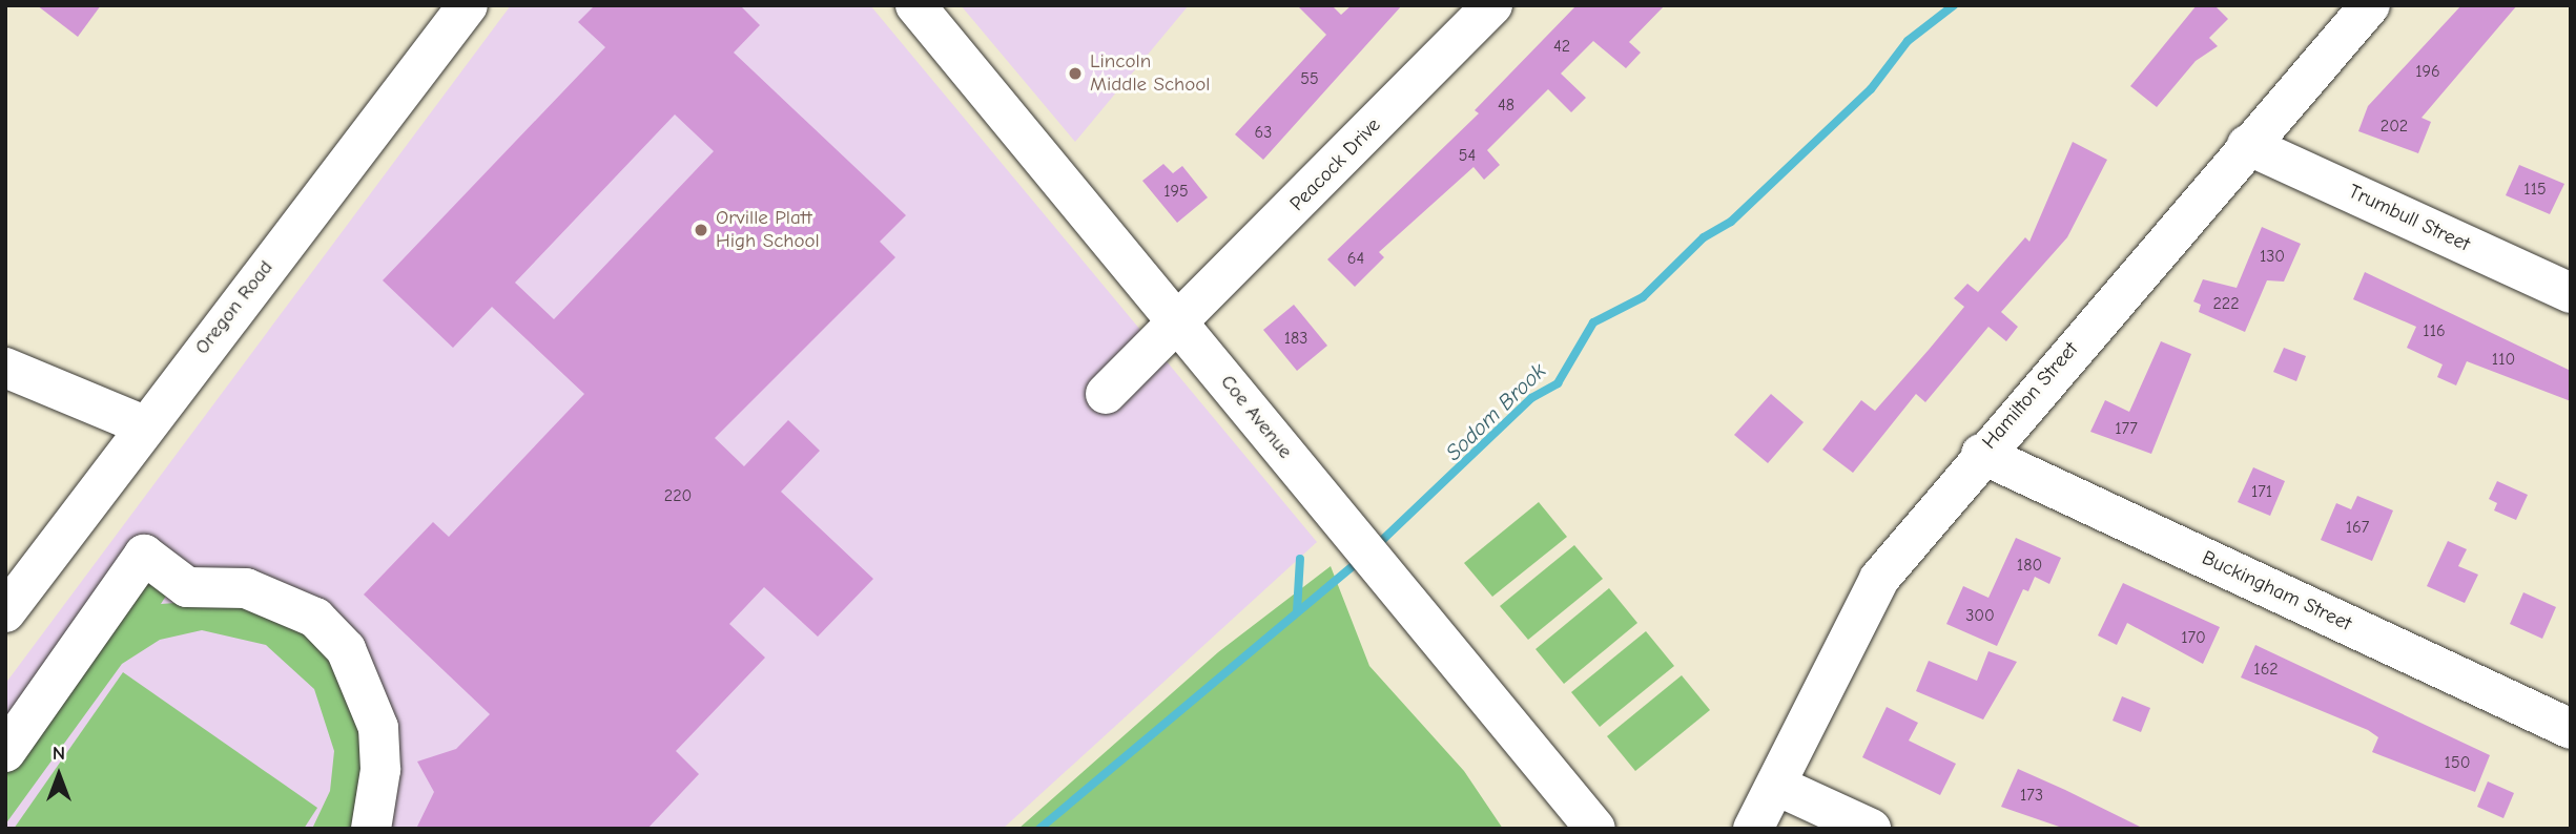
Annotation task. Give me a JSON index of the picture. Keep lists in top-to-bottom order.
{
  "streets": {
    "street": [
      "Peacock Drive",
      "Trumbull Street",
      "Oregon Road",
      "Hamilton Street",
      "Coe Avenue",
      "Buckingham Street"
    ]
  },
  "crossings": [
    ["Peacock Drive", "Coe Avenue"],
    ["Trumbull Street", "Hamilton Street"],
    ["Hamilton Street", "Buckingham Street"]
  ],
  "water": ["Sodom Brook"],
  "places": ["Lincoln Middle School", "Orville Platt High School"],
  "house_numbers": [
    "42",
    "196",
    "55",
    "48",
    "202",
    "63",
    "54",
    "115",
    "195",
    "130",
    "64",
    "222",
    "116",
    "183",
    "110",
    "177",
    "171",
    "220",
    "167",
    "180",
    "300",
    "170",
    "162",
    "150",
    "173"
  ],
  "north": "top"
}
